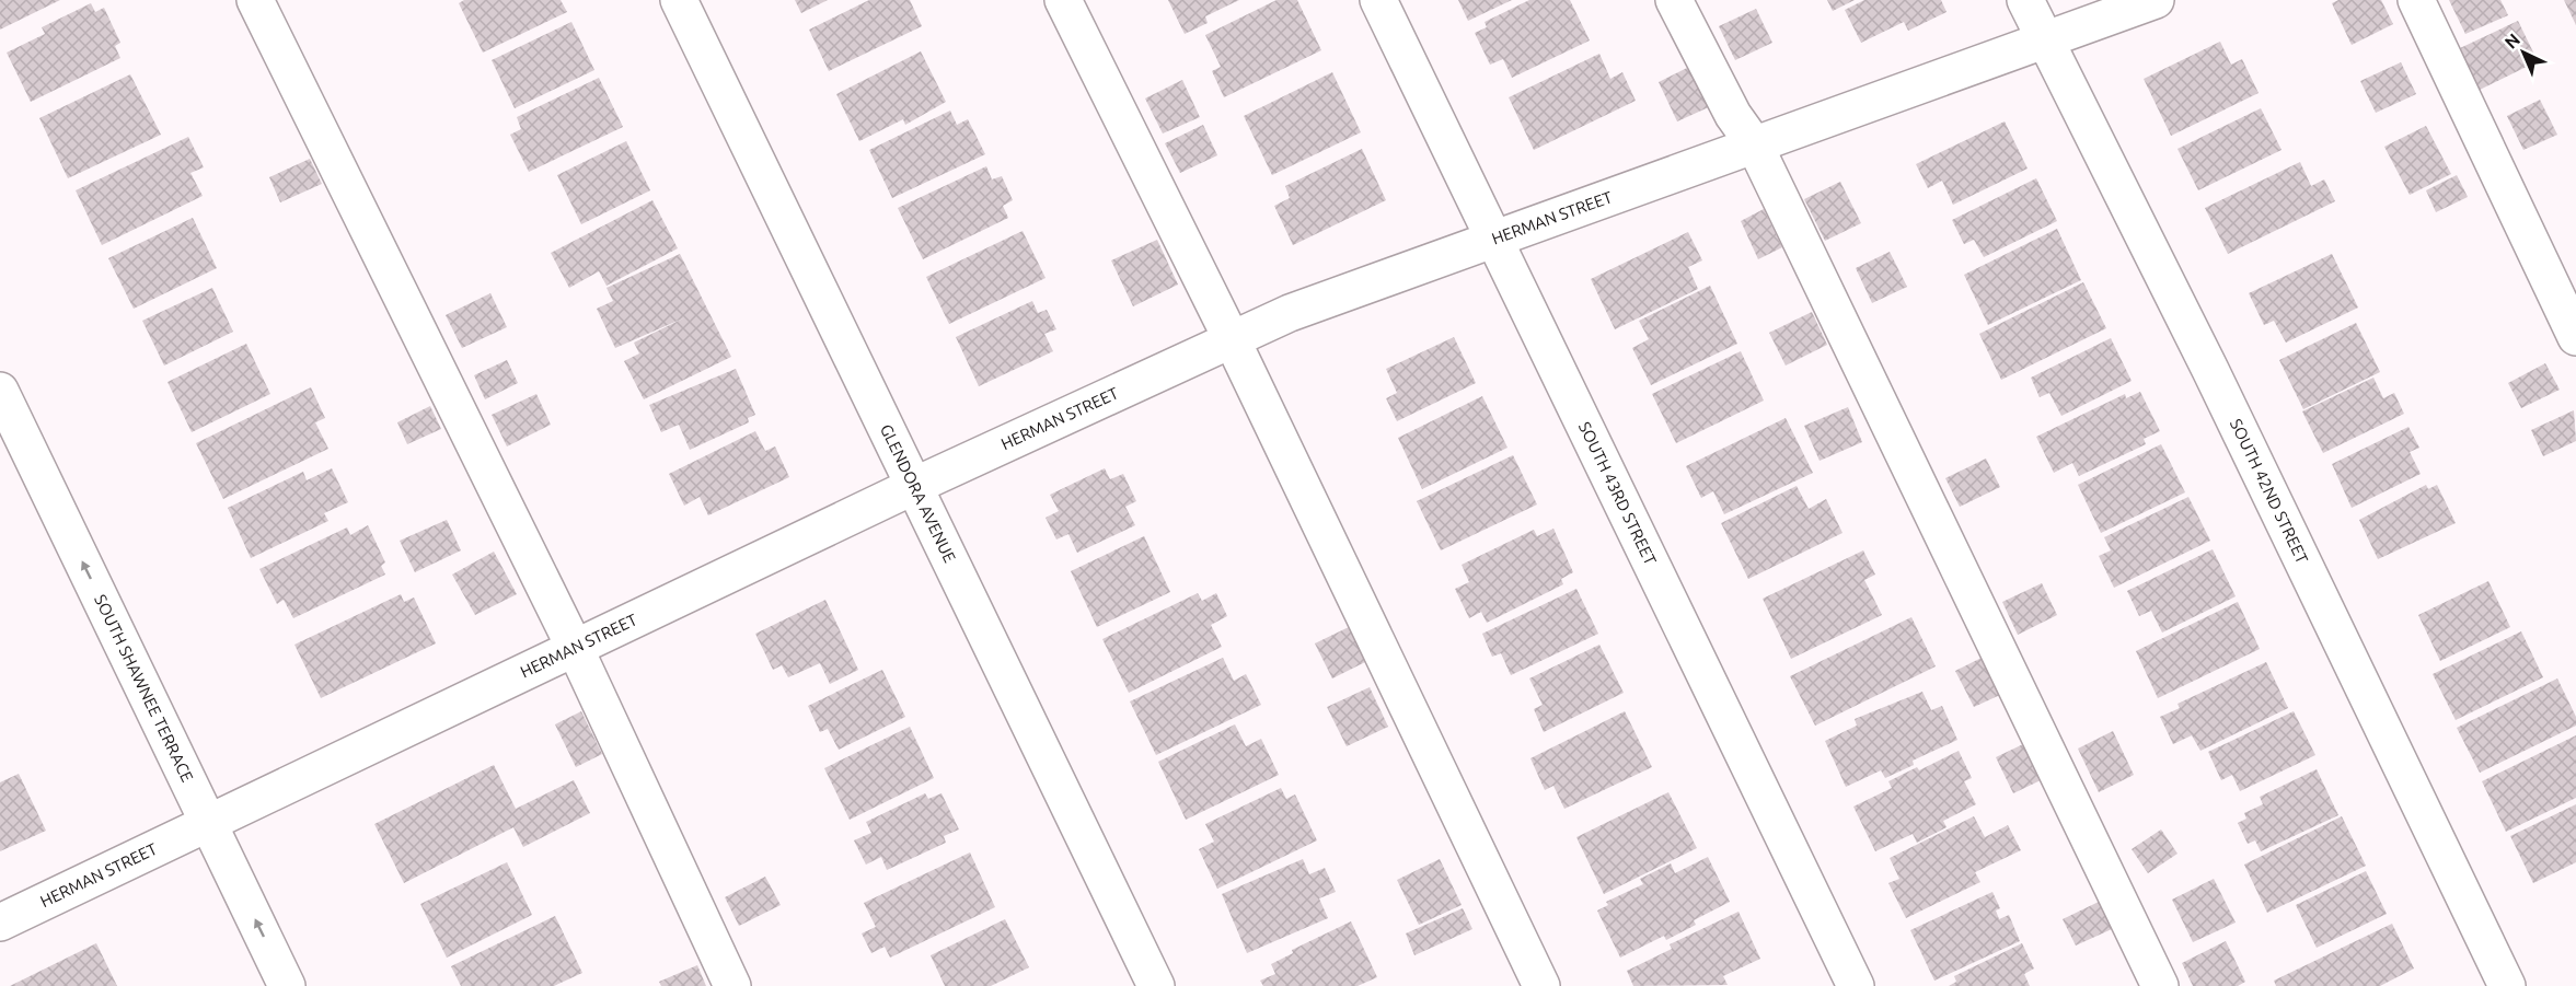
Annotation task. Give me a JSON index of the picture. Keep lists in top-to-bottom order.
{
  "streets": {
    "street": [
      "HERMAN STREET",
      "SOUTH 42ND STREET",
      "GLENDORA AVENUE",
      "SOUTH 43RD STREET",
      "SOUTH SHAWNEE TERRACE"
    ]
  },
  "crossings": [
    ["HERMAN STREET", "SOUTH 42ND STREET"],
    ["HERMAN STREET", "GLENDORA AVENUE"],
    ["HERMAN STREET", "SOUTH 43RD STREET"],
    ["HERMAN STREET", "SOUTH SHAWNEE TERRACE"]
  ],
  "one_way": ["SOUTH SHAWNEE TERRACE"],
  "north": "top left"
}
